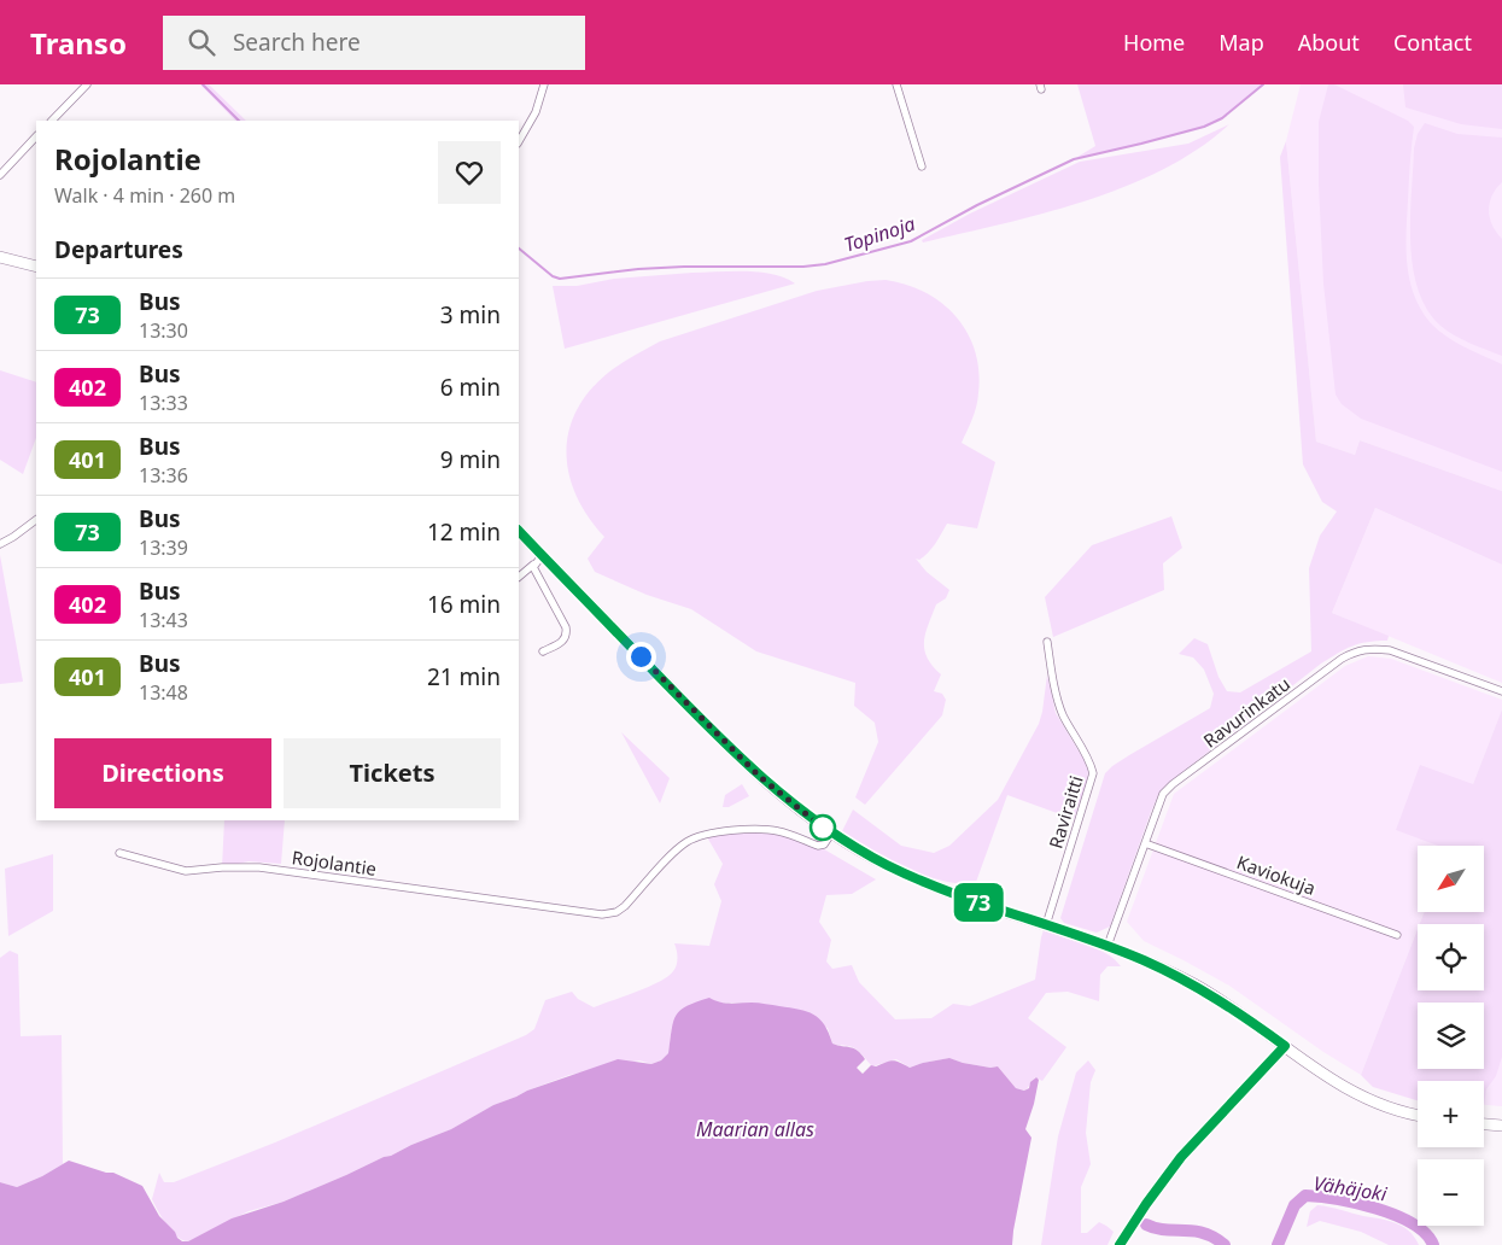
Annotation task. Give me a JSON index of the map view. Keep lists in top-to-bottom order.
{
  "streets": {
    "street": [
      "Ravurinkatu",
      "Raviraitti",
      "Rojolantie",
      "Kaviokuja"
    ]
  },
  "crossings": [
    ["Ravurinkatu", "Kaviokuja"]
  ],
  "water": ["Topinoja", "Maarian allas", "Vähäjoki"],
  "lines": ["bus line 73"],
  "north": "bottom left",
  "page": {
    "header": "Transo",
    "search": "Search here",
    "nav": [
      "Home",
      "Map",
      "About",
      "Contact"
    ],
    "on_map": "73",
    "heading": [
      ["Rojolantie", "Walk · 4 min · 260 m"],
      "Departures"
    ],
    "list": [
      {
        "mark": "73",
        "name": "Bus",
        "note": "13:30",
        "value": "3 min"
      },
      {
        "mark": "402",
        "name": "Bus",
        "note": "13:33",
        "value": "6 min"
      },
      {
        "mark": "401",
        "name": "Bus",
        "note": "13:36",
        "value": "9 min"
      },
      {
        "mark": "73",
        "name": "Bus",
        "note": "13:39",
        "value": "12 min"
      },
      {
        "mark": "402",
        "name": "Bus",
        "note": "13:43",
        "value": "16 min"
      },
      {
        "mark": "401",
        "name": "Bus",
        "note": "13:48",
        "value": "21 min"
      }
    ],
    "buttons": ["Directions", "Tickets"],
    "map_buttons": ["+", "−"]
  }
}
